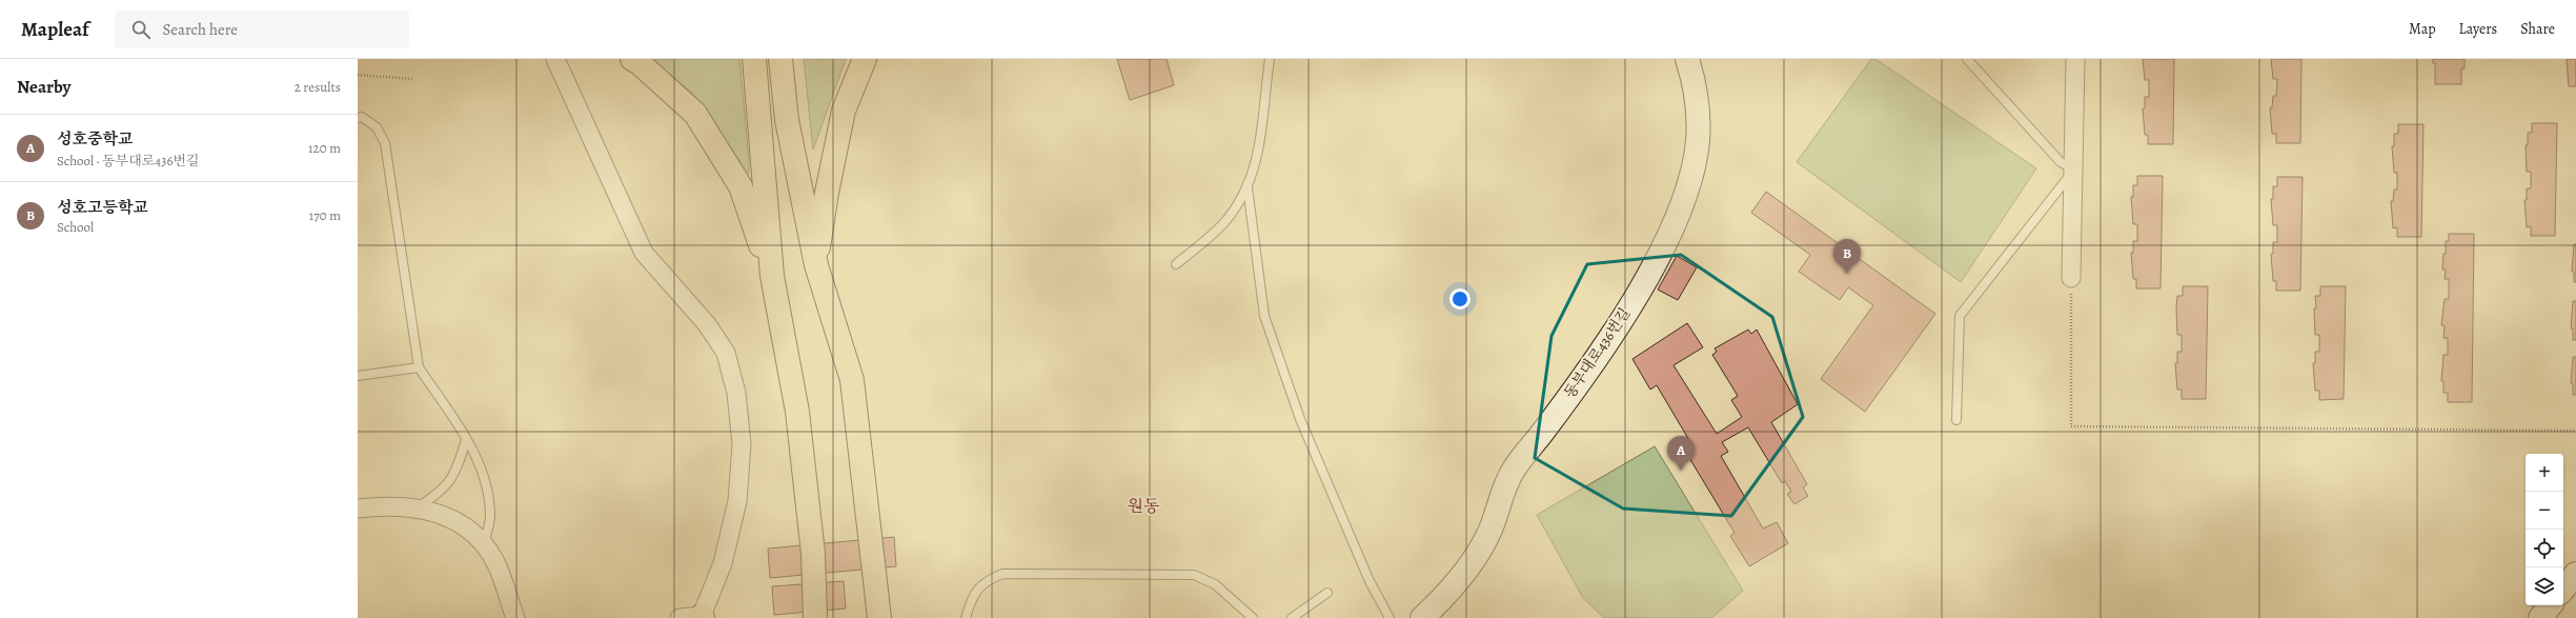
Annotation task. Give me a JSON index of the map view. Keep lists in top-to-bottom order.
{
  "streets": {
    "street": ["동부대로436번길"]
  },
  "districts": ["원동"],
  "page": {
    "header": "Mapleaf",
    "search": "Search here",
    "nav": ["Map", "Layers", "Share"],
    "heading": ["Nearby", "2 results"],
    "list": [
      {
        "mark": "A",
        "name": "성호중학교",
        "note": "School · 동부대로436번길",
        "value": "120 m"
      },
      {
        "mark": "B",
        "name": "성호고등학교",
        "note": "School",
        "value": "170 m"
      }
    ],
    "pins": ["B", "A"],
    "map_buttons": ["+", "−"]
  }
}
